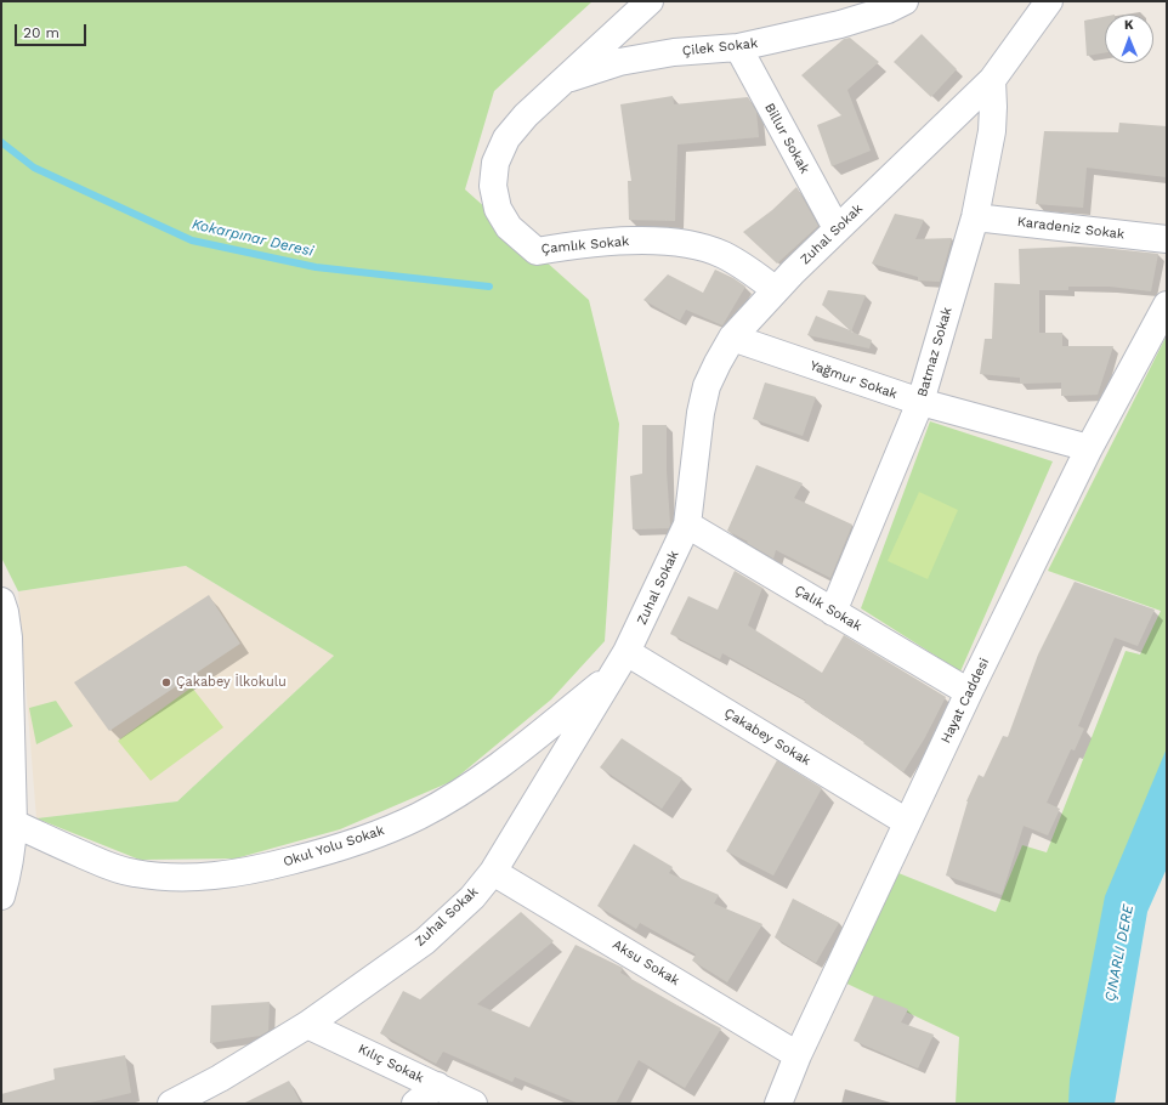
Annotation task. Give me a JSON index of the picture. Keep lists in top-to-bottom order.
{
  "streets": {
    "street": [
      "Çilek Sokak",
      "Billur Sokak",
      "Karadeniz Sokak",
      "Zuhal Sokak",
      "Çamlık Sokak",
      "Batmaz Sokak",
      "Yağmur Sokak",
      "Çalık Sokak",
      "Hayat Caddesi",
      "Çakabey Sokak",
      "Okul Yolu Sokak",
      "Aksu Sokak",
      "Kılıç Sokak"
    ]
  },
  "crossings": [
    ["Çilek Sokak", "Billur Sokak"],
    ["Çilek Sokak", "Çamlık Sokak"],
    ["Billur Sokak", "Zuhal Sokak"],
    ["Karadeniz Sokak", "Batmaz Sokak"],
    ["Zuhal Sokak", "Çamlık Sokak"],
    ["Zuhal Sokak", "Batmaz Sokak"],
    ["Zuhal Sokak", "Yağmur Sokak"],
    ["Zuhal Sokak", "Çalık Sokak"],
    ["Zuhal Sokak", "Çakabey Sokak"],
    ["Zuhal Sokak", "Okul Yolu Sokak"],
    ["Zuhal Sokak", "Aksu Sokak"],
    ["Zuhal Sokak", "Kılıç Sokak"],
    ["Batmaz Sokak", "Yağmur Sokak"],
    ["Batmaz Sokak", "Çalık Sokak"],
    ["Yağmur Sokak", "Hayat Caddesi"],
    ["Çalık Sokak", "Hayat Caddesi"],
    ["Hayat Caddesi", "Çakabey Sokak"],
    ["Hayat Caddesi", "Aksu Sokak"],
    ["Çakabey Sokak", "Okul Yolu Sokak"]
  ],
  "water": ["Kokarpınar Deresi", "ÇINARLI DERE"],
  "places": ["Çakabey İlkokulu"],
  "scale_bar": "20 m",
  "north": "top"
}
